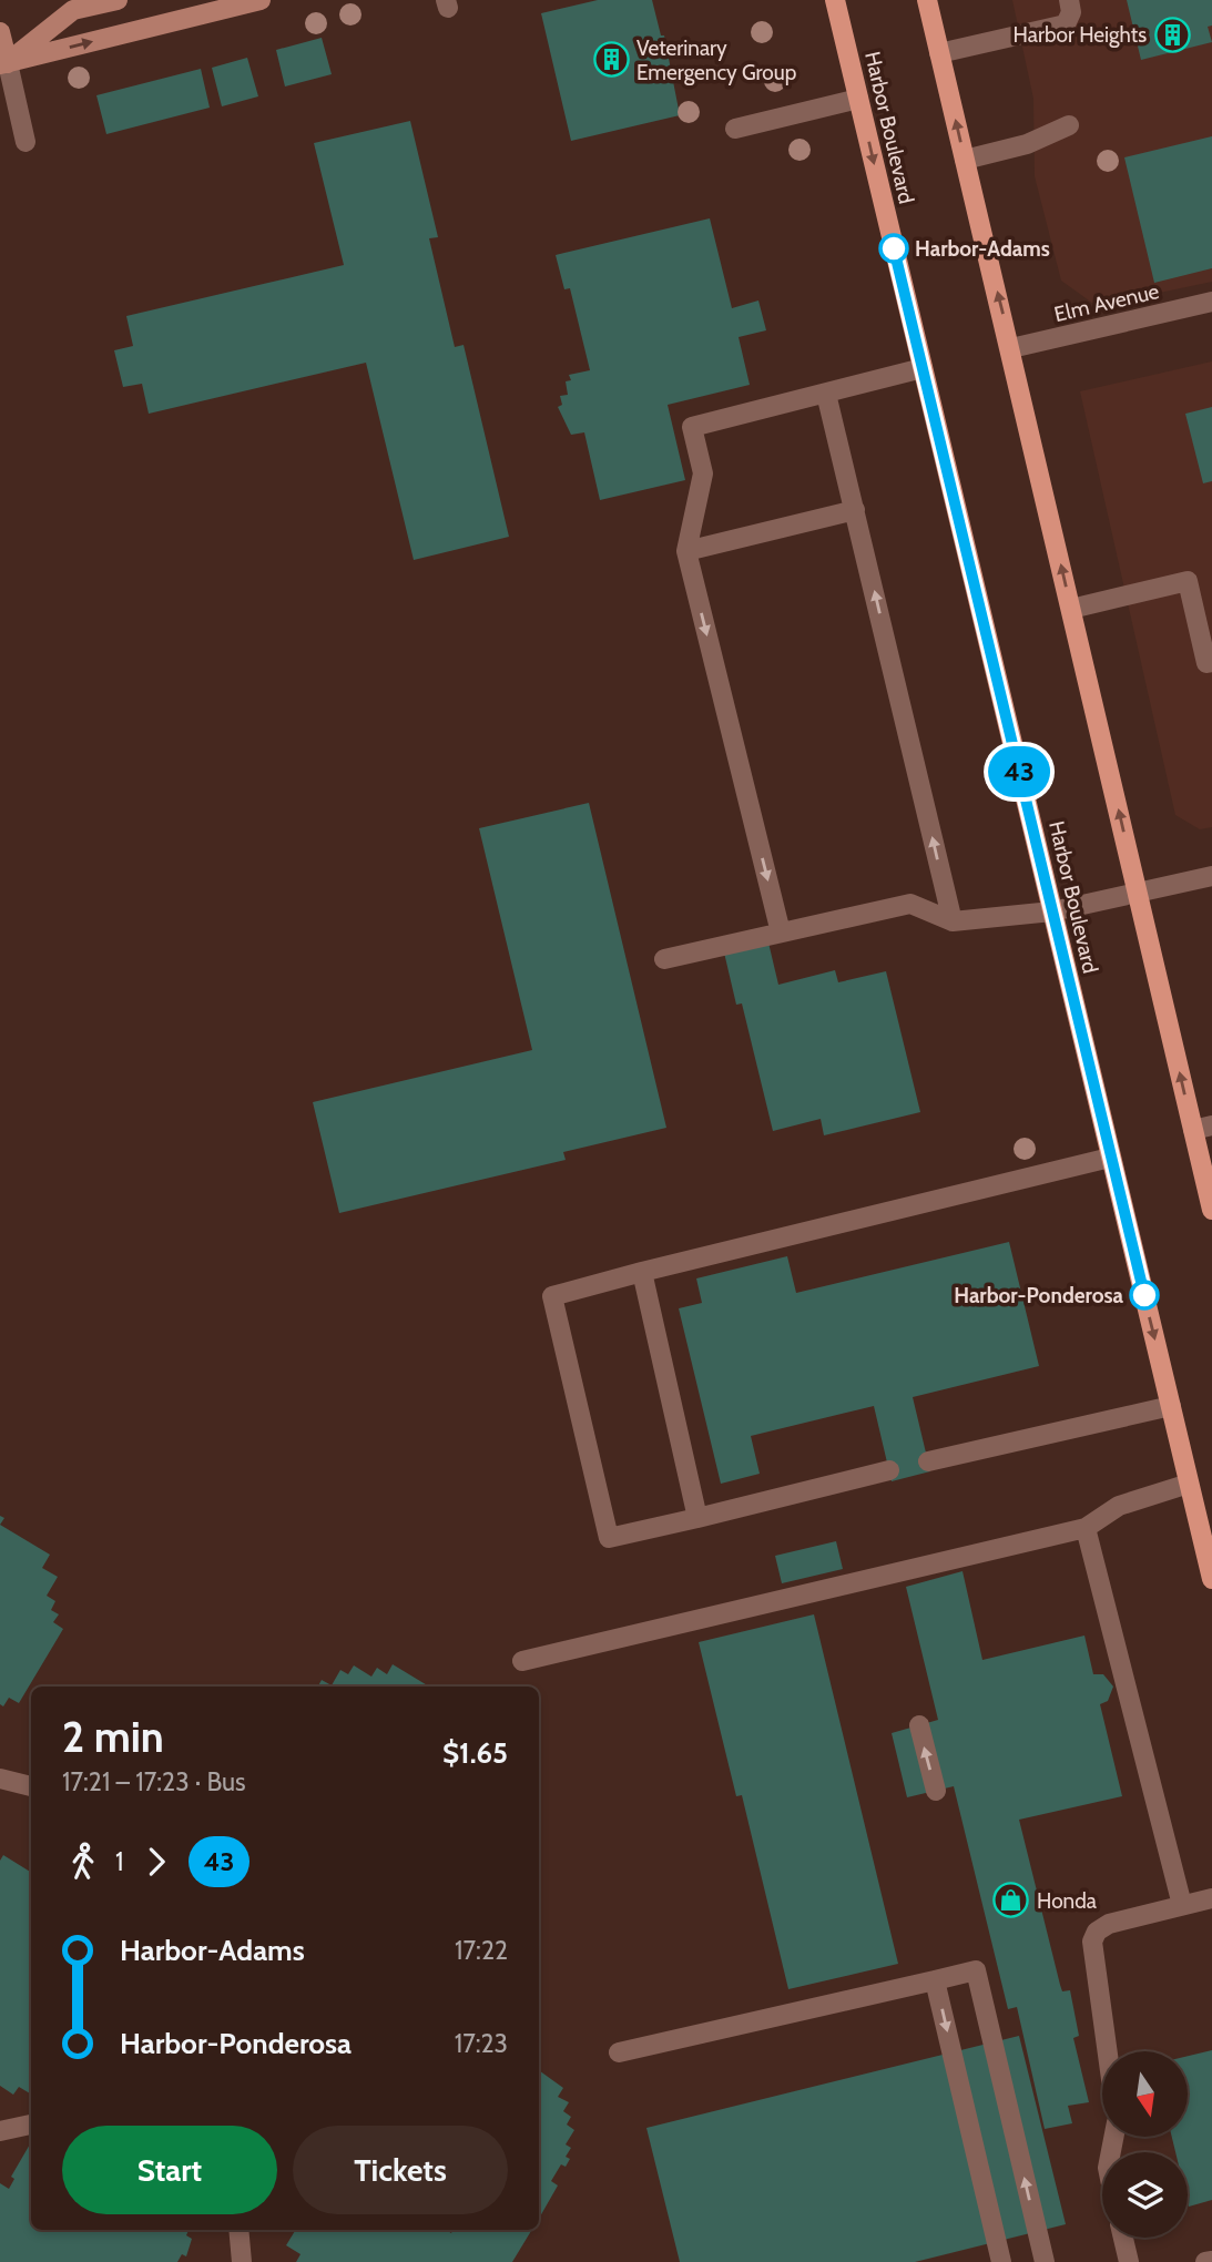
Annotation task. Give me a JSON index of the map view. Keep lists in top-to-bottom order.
{
  "streets": {
    "main road": ["Harbor Boulevard"],
    "street": ["Elm Avenue"]
  },
  "places": {
    "building": ["Harbor Heights", "Veterinary Emergency Group"],
    "other": ["Harbor-Adams", "Harbor-Ponderosa"],
    "shop": ["Honda"]
  },
  "lines": ["bus line 43"],
  "north": "bottom",
  "page": {
    "on_map": "43",
    "heading": ["2 min", "17:21 – 17:23 · Bus", "$1.65"],
    "legs": ["1", "43"],
    "list": [
      {
        "name": "Harbor-Adams",
        "value": "17:22"
      },
      {
        "name": "Harbor-Ponderosa",
        "value": "17:23"
      }
    ],
    "buttons": ["Start", "Tickets"]
  }
}
